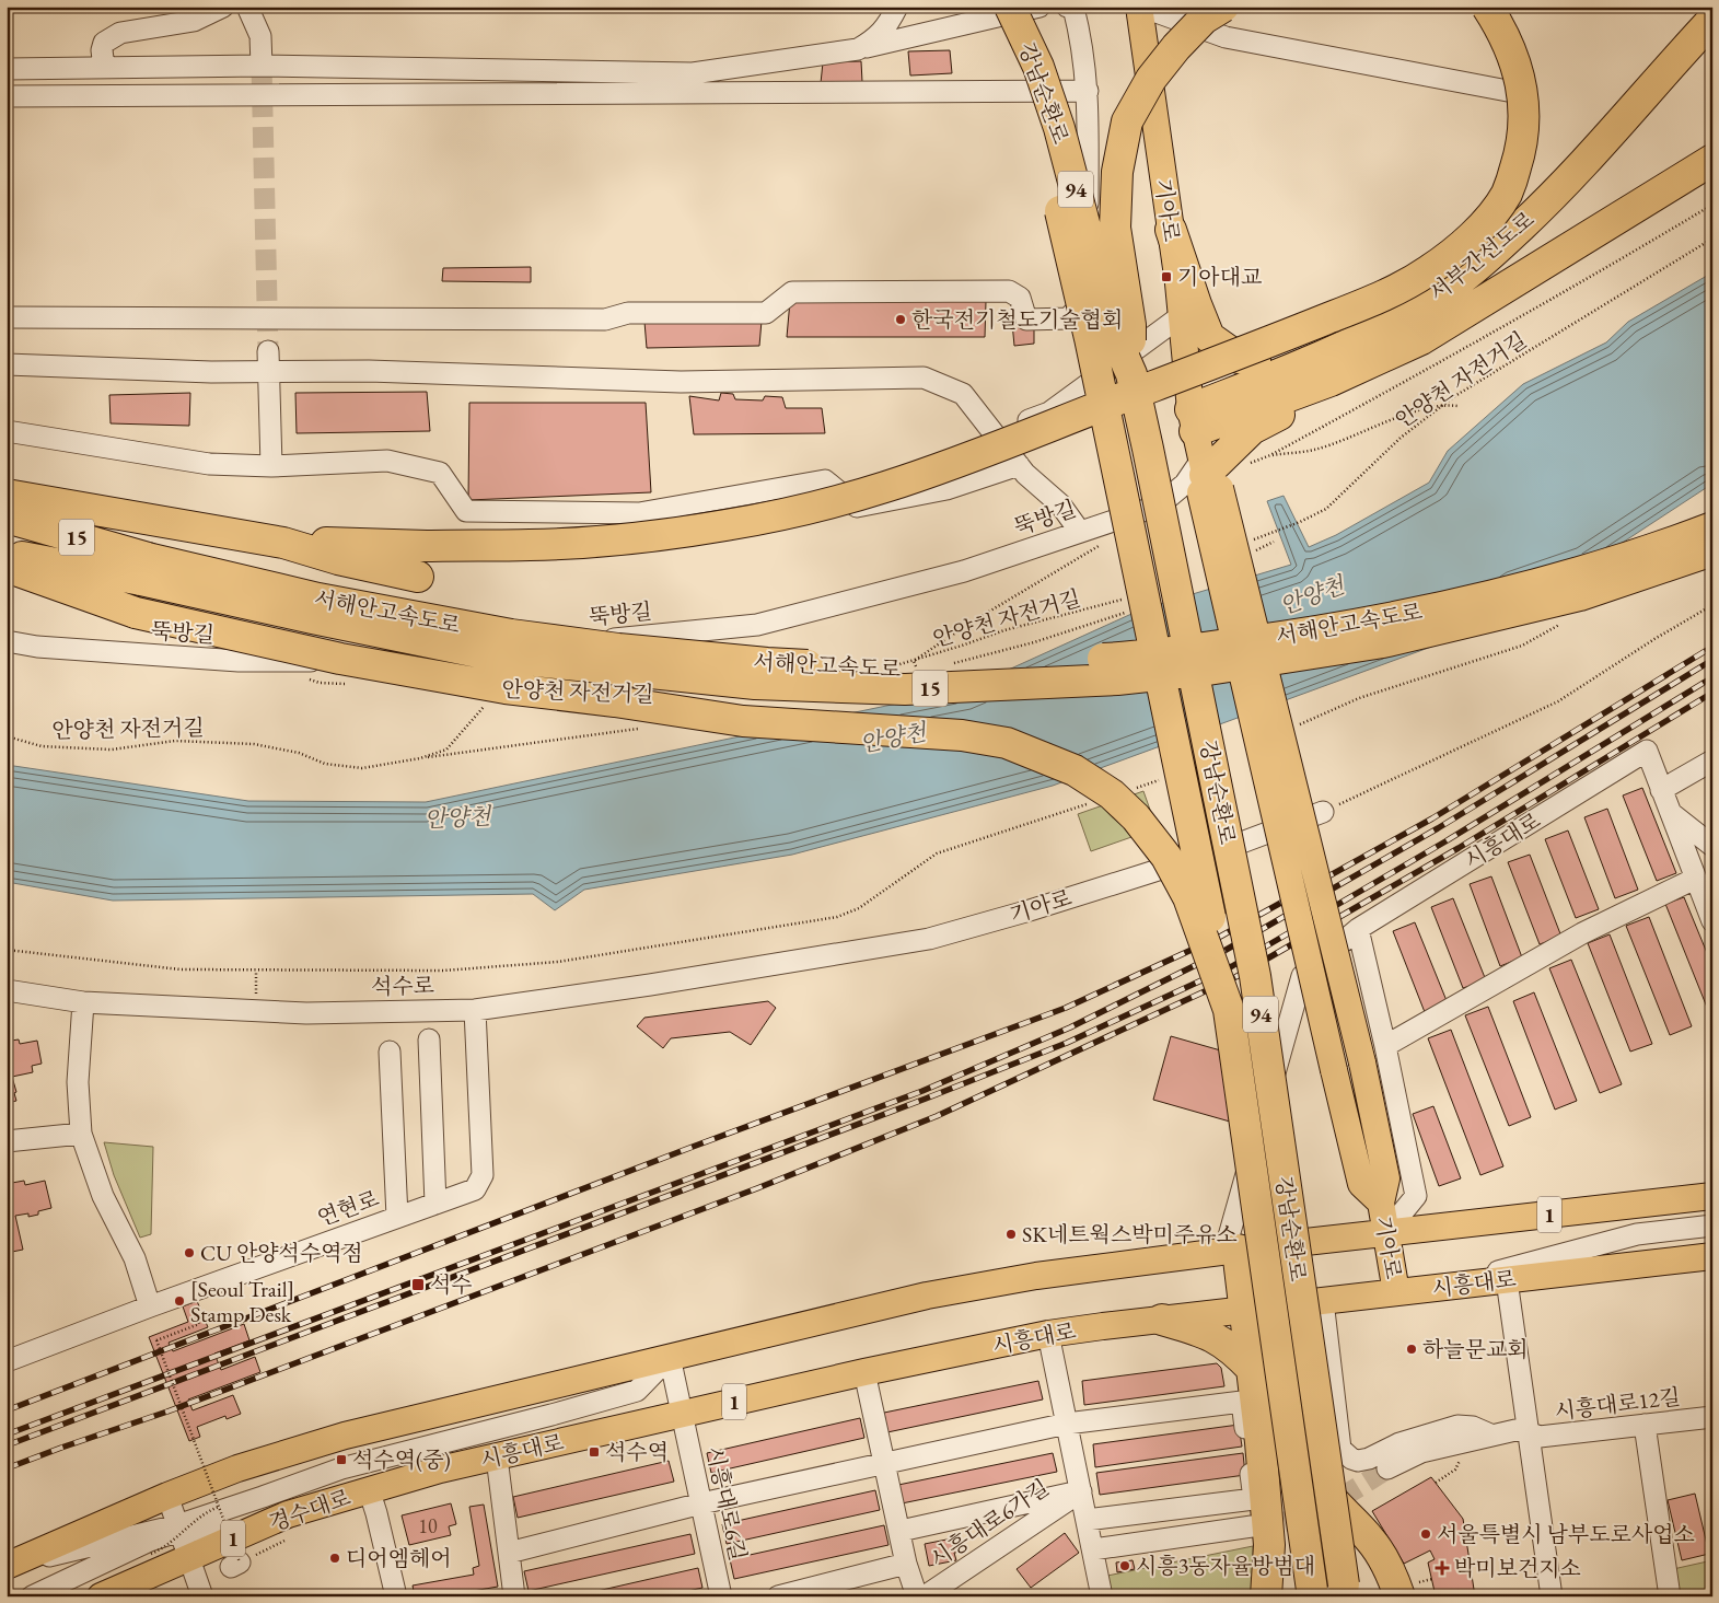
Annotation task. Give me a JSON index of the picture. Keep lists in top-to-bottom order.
{
  "streets": {
    "highway": [
      "강남순환로",
      "94",
      "서부간선도로",
      "15",
      "서해안고속도로"
    ],
    "main road": [
      "기아로",
      "시흥대로",
      "1",
      "경수대로"
    ],
    "street": [
      "뚝방길",
      "석수로",
      "연현로",
      "시흥대로12길",
      "시흥대로6길",
      "시흥대로6가길"
    ],
    "path": ["안양천 자전거길"]
  },
  "crossings": [
    ["기아로", "서부간선도로"],
    ["기아로", "뚝방길"],
    ["기아로", "시흥대로"],
    ["기아로", "석수로"],
    ["기아로", "1"],
    ["시흥대로", "1"],
    ["시흥대로", "시흥대로12길"],
    ["시흥대로", "시흥대로6길"],
    ["시흥대로", "경수대로"],
    ["석수로", "연현로"],
    ["1", "시흥대로6길"]
  ],
  "water": ["안양천"],
  "places": {
    "transit": [
      "기아대교",
      "석수",
      "석수역",
      "석수역(중)"
    ],
    "other": [
      "한국전기철도기술협회",
      "SK네트웍스박미주유소",
      "CU 안양석수역점",
      "[Seoul Trail] Stamp Desk",
      "하늘문교회",
      "서울특별시 남부도로사업소",
      "디어엠헤어",
      "시흥3동자율방범대"
    ],
    "health": ["박미보건지소"]
  },
  "house_numbers": ["10"]
}
